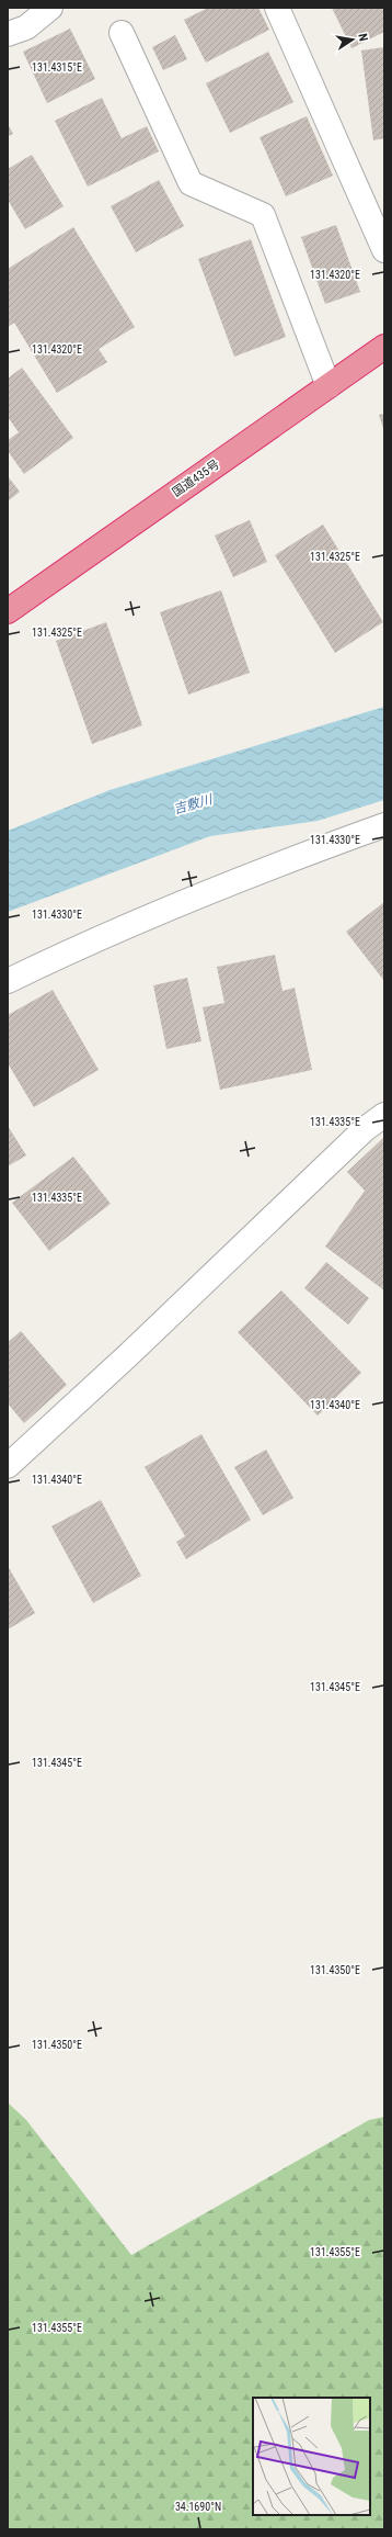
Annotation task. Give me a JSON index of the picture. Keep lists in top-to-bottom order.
{
  "streets": {
    "highway": ["国道435号"]
  },
  "water": ["吉敷川"],
  "north": "right",
  "coordinates": [
    "131.4315°E",
    "131.4320°E",
    "131.4325°E",
    "131.4330°E",
    "131.4335°E",
    "131.4340°E",
    "131.4345°E",
    "131.4350°E",
    "131.4355°E",
    "34.1690°N"
  ]
}
